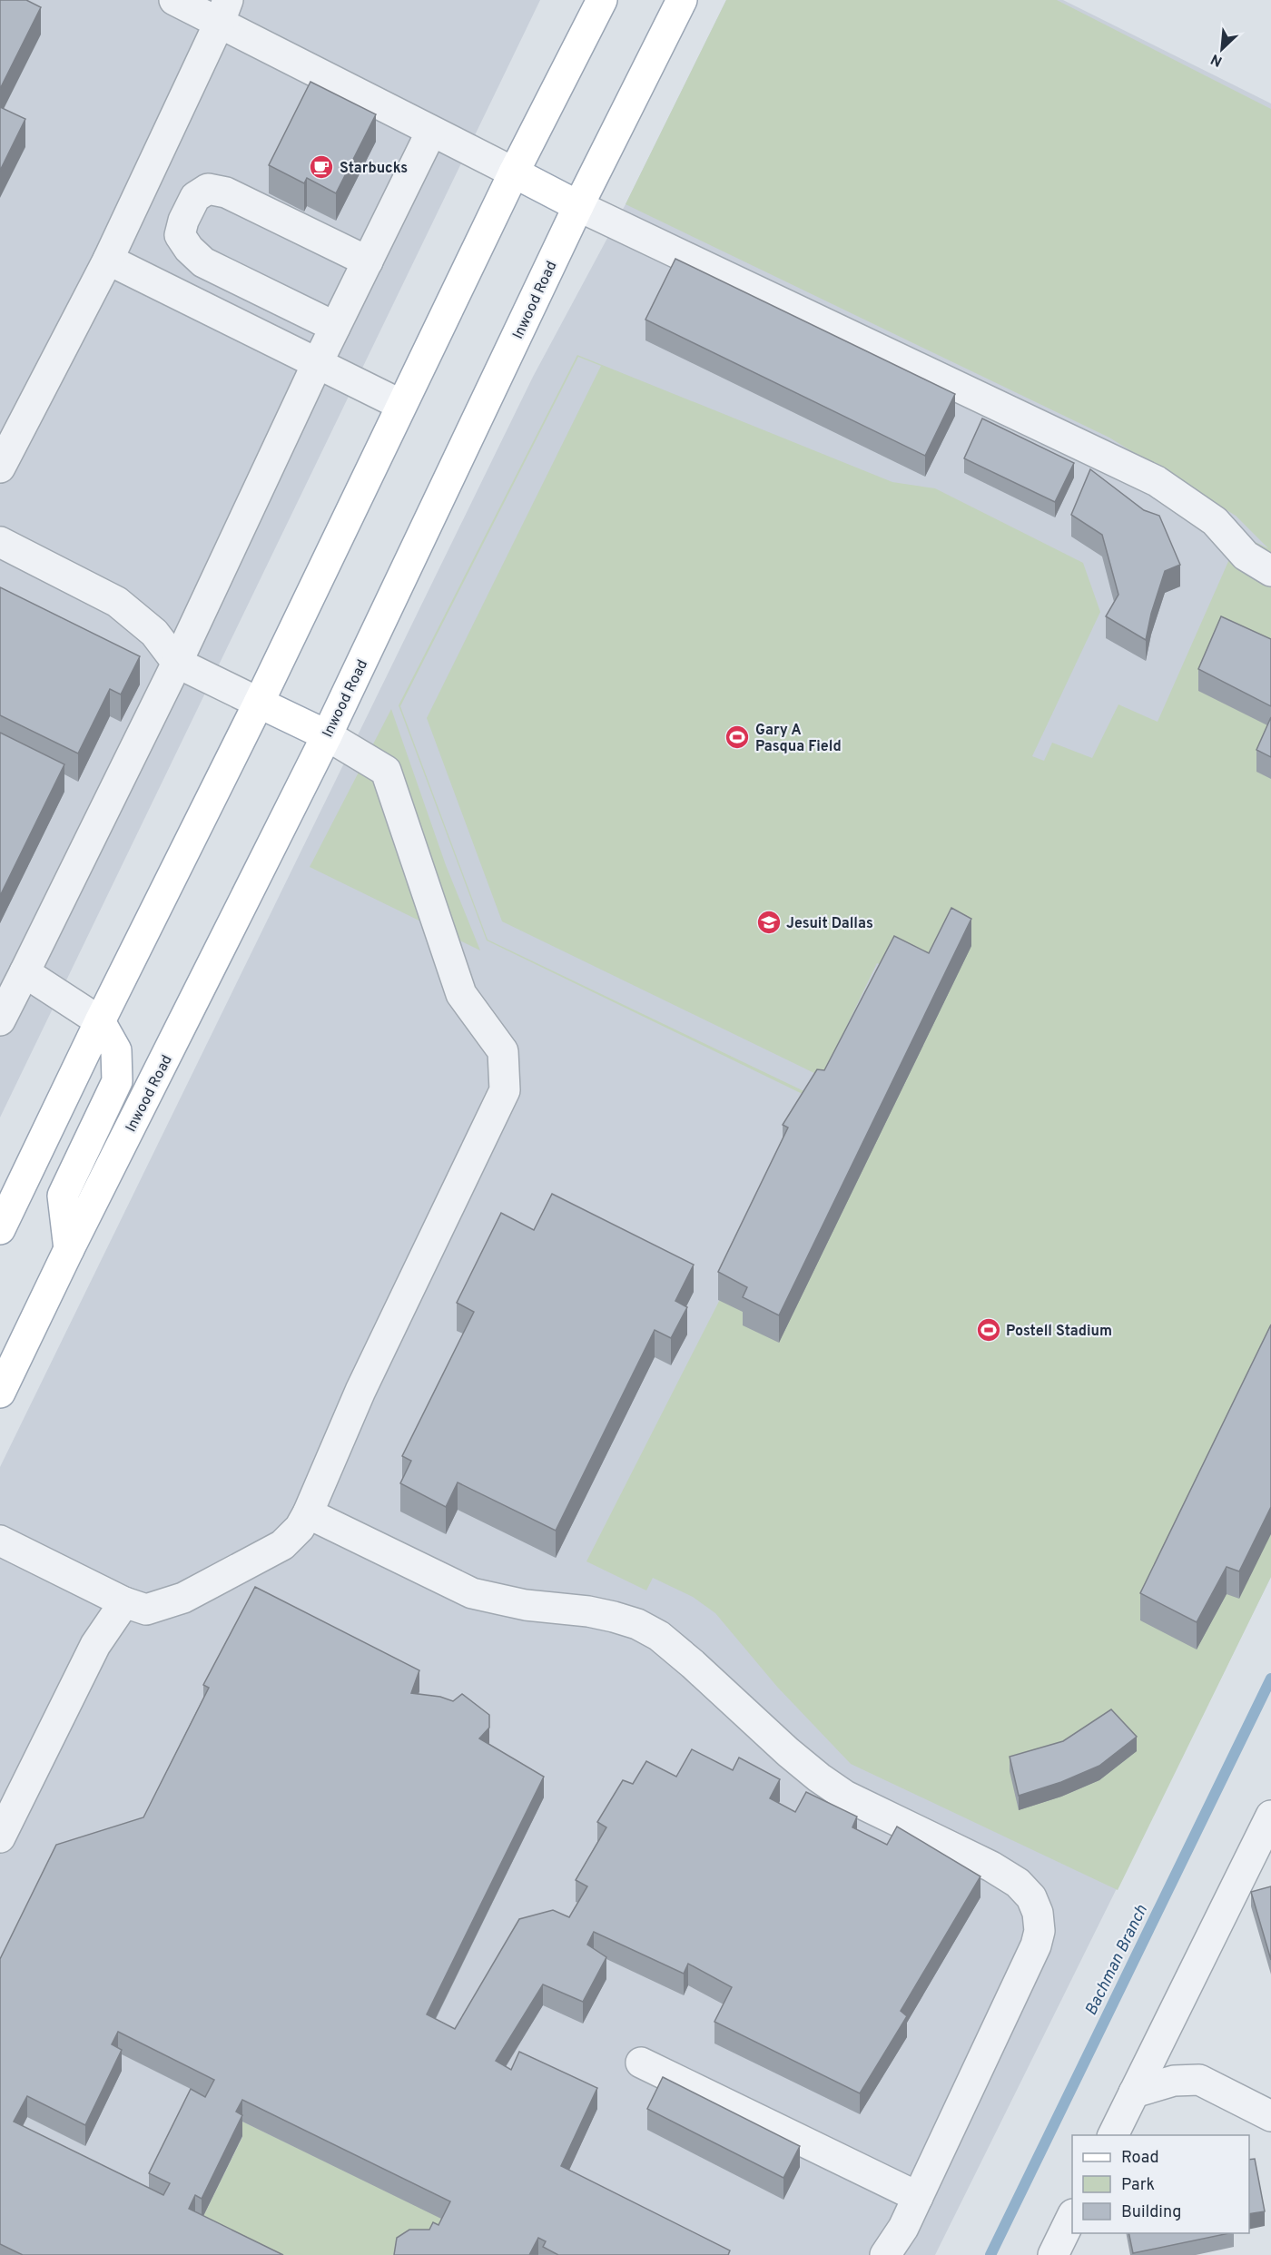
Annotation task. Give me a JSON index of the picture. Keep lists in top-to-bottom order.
{
  "streets": {
    "main road": ["Inwood Road"]
  },
  "water": ["Bachman Branch"],
  "places": {
    "cafe": ["Starbucks"],
    "sports": ["Gary A Pasqua Field", "Postell Stadium"],
    "school or university": ["Jesuit Dallas"]
  },
  "legend": ["Road", "Park", "Building"],
  "north": "bottom left"
}
